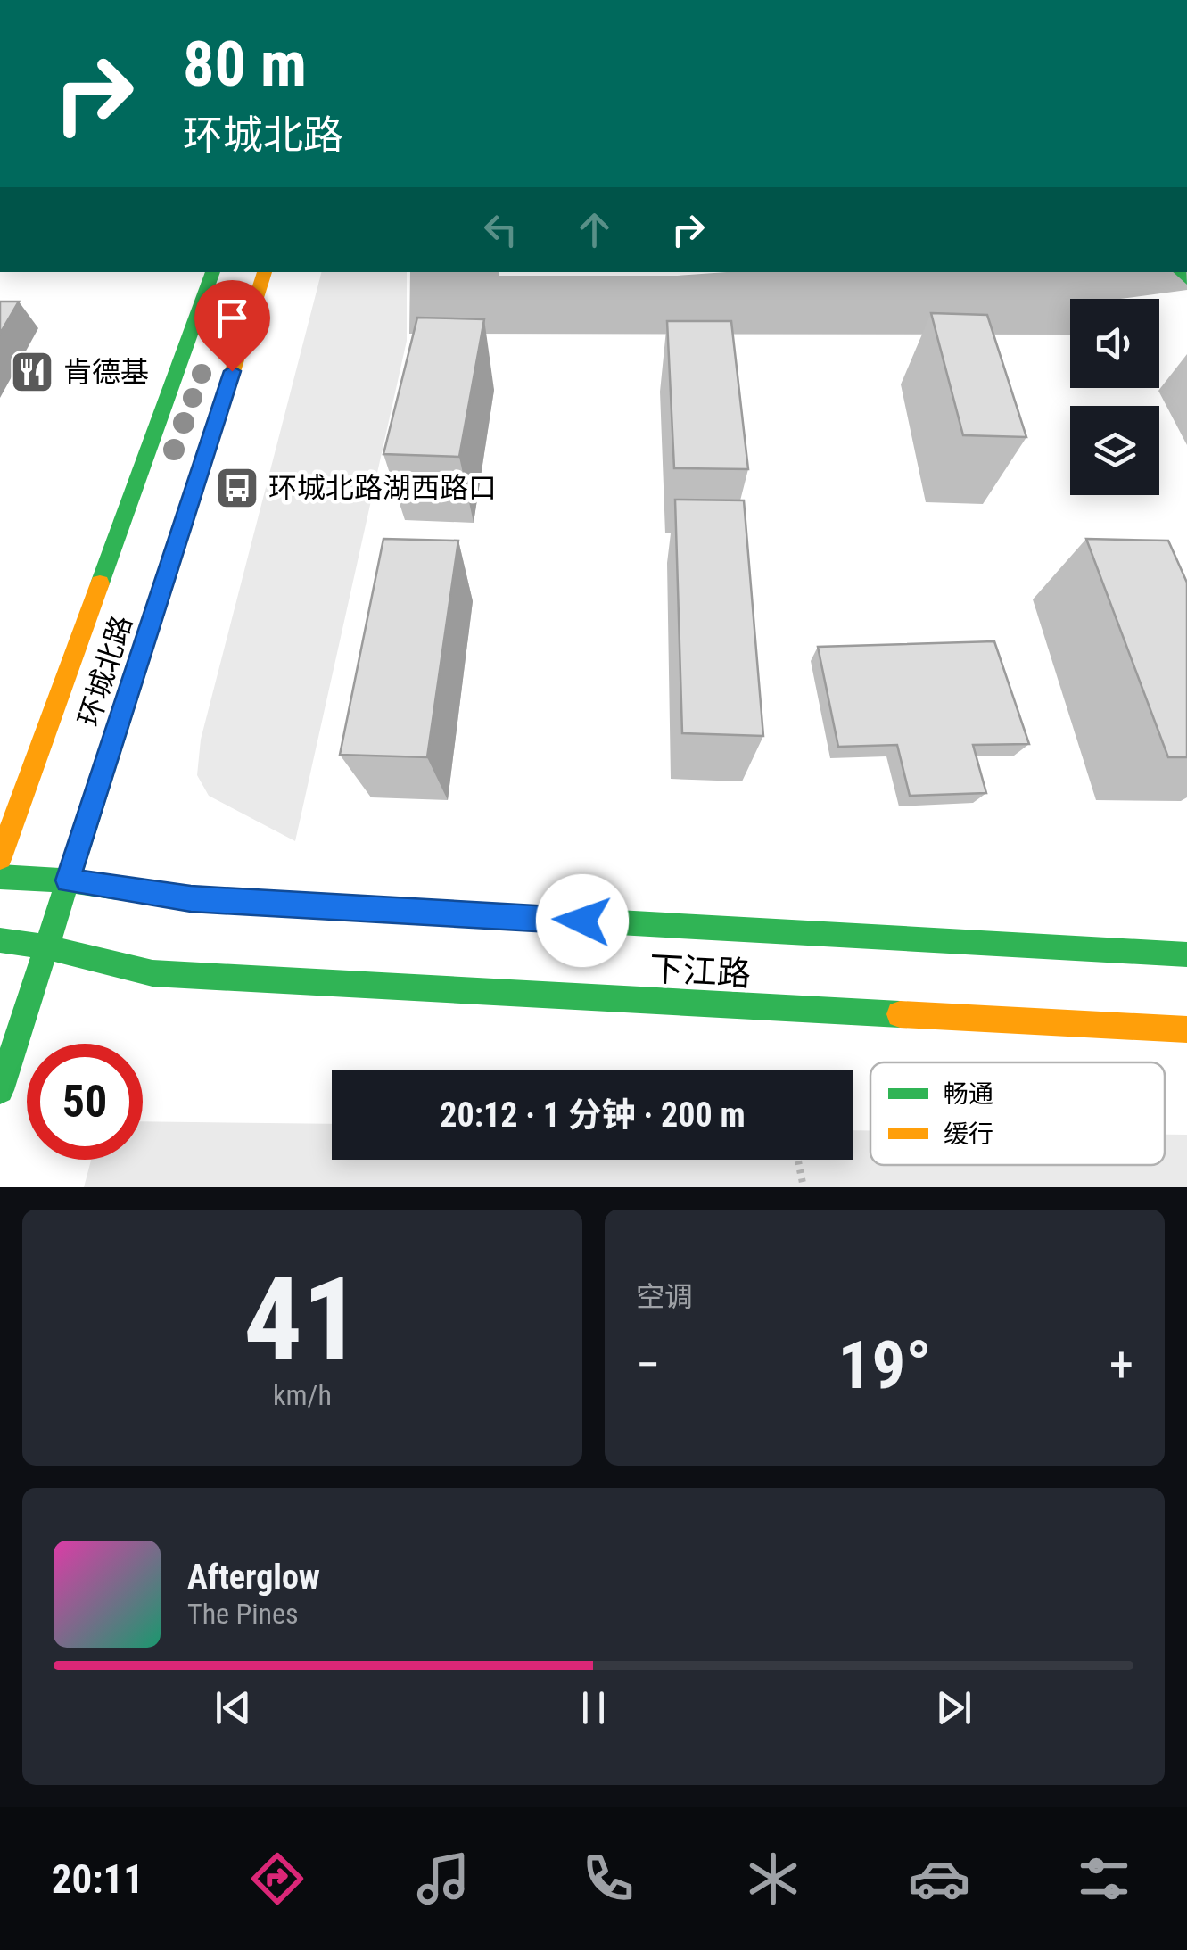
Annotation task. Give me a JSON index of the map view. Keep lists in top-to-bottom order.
{
  "streets": {
    "main road": ["环城北路", "下江路"]
  },
  "crossings": [
    ["环城北路", "下江路"]
  ],
  "places": {
    "restaurant": ["肯德基"],
    "bus stop": ["环城北路湖西路口"]
  },
  "legend": ["畅通", "缓行"],
  "page": {
    "turn": ["80 m", "环城北路"],
    "limit": "50",
    "trip": "20:12 · 1 分钟 · 200 m",
    "tile": [
      ["41", "km/h"],
      "空调"
    ],
    "heat": ["−", "19°", "+"],
    "song": ["Afterglow", "The Pines"],
    "tabs": "20:11"
  }
}
